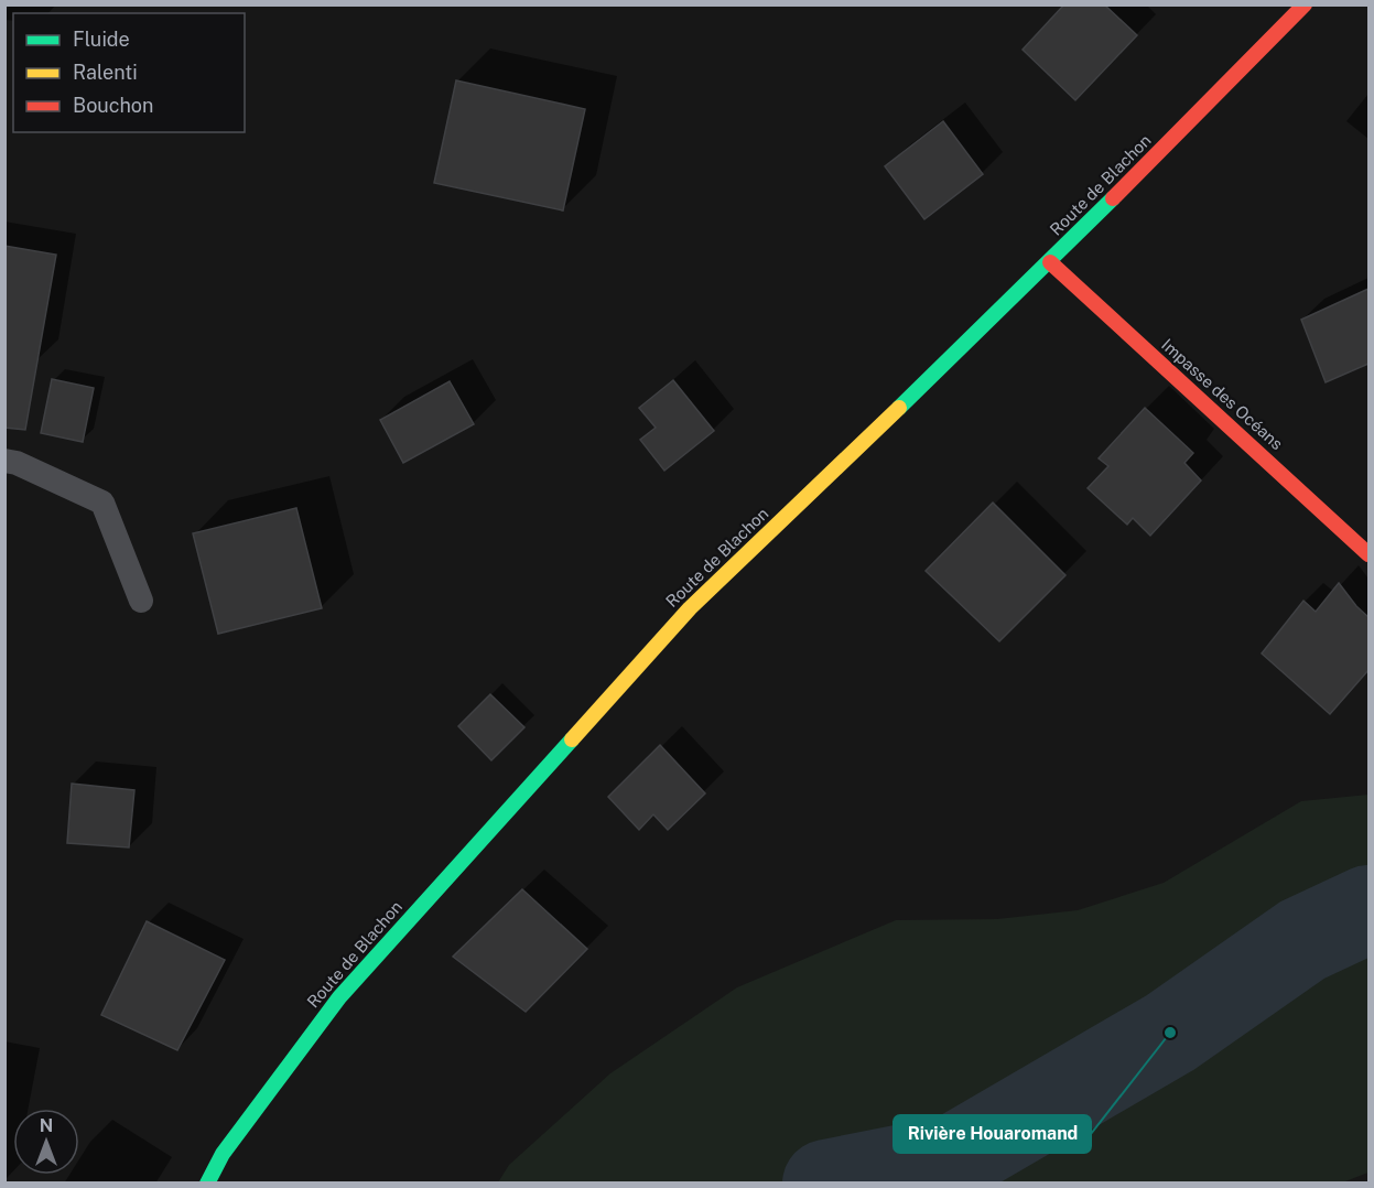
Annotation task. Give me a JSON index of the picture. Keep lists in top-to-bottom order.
{
  "streets": {
    "street": ["Route de Blachon", "Impasse des Océans"]
  },
  "crossings": [
    ["Route de Blachon", "Impasse des Océans"]
  ],
  "places": ["Rivière Houaromand"],
  "legend": ["Fluide", "Ralenti", "Bouchon"],
  "north": "top"
}
